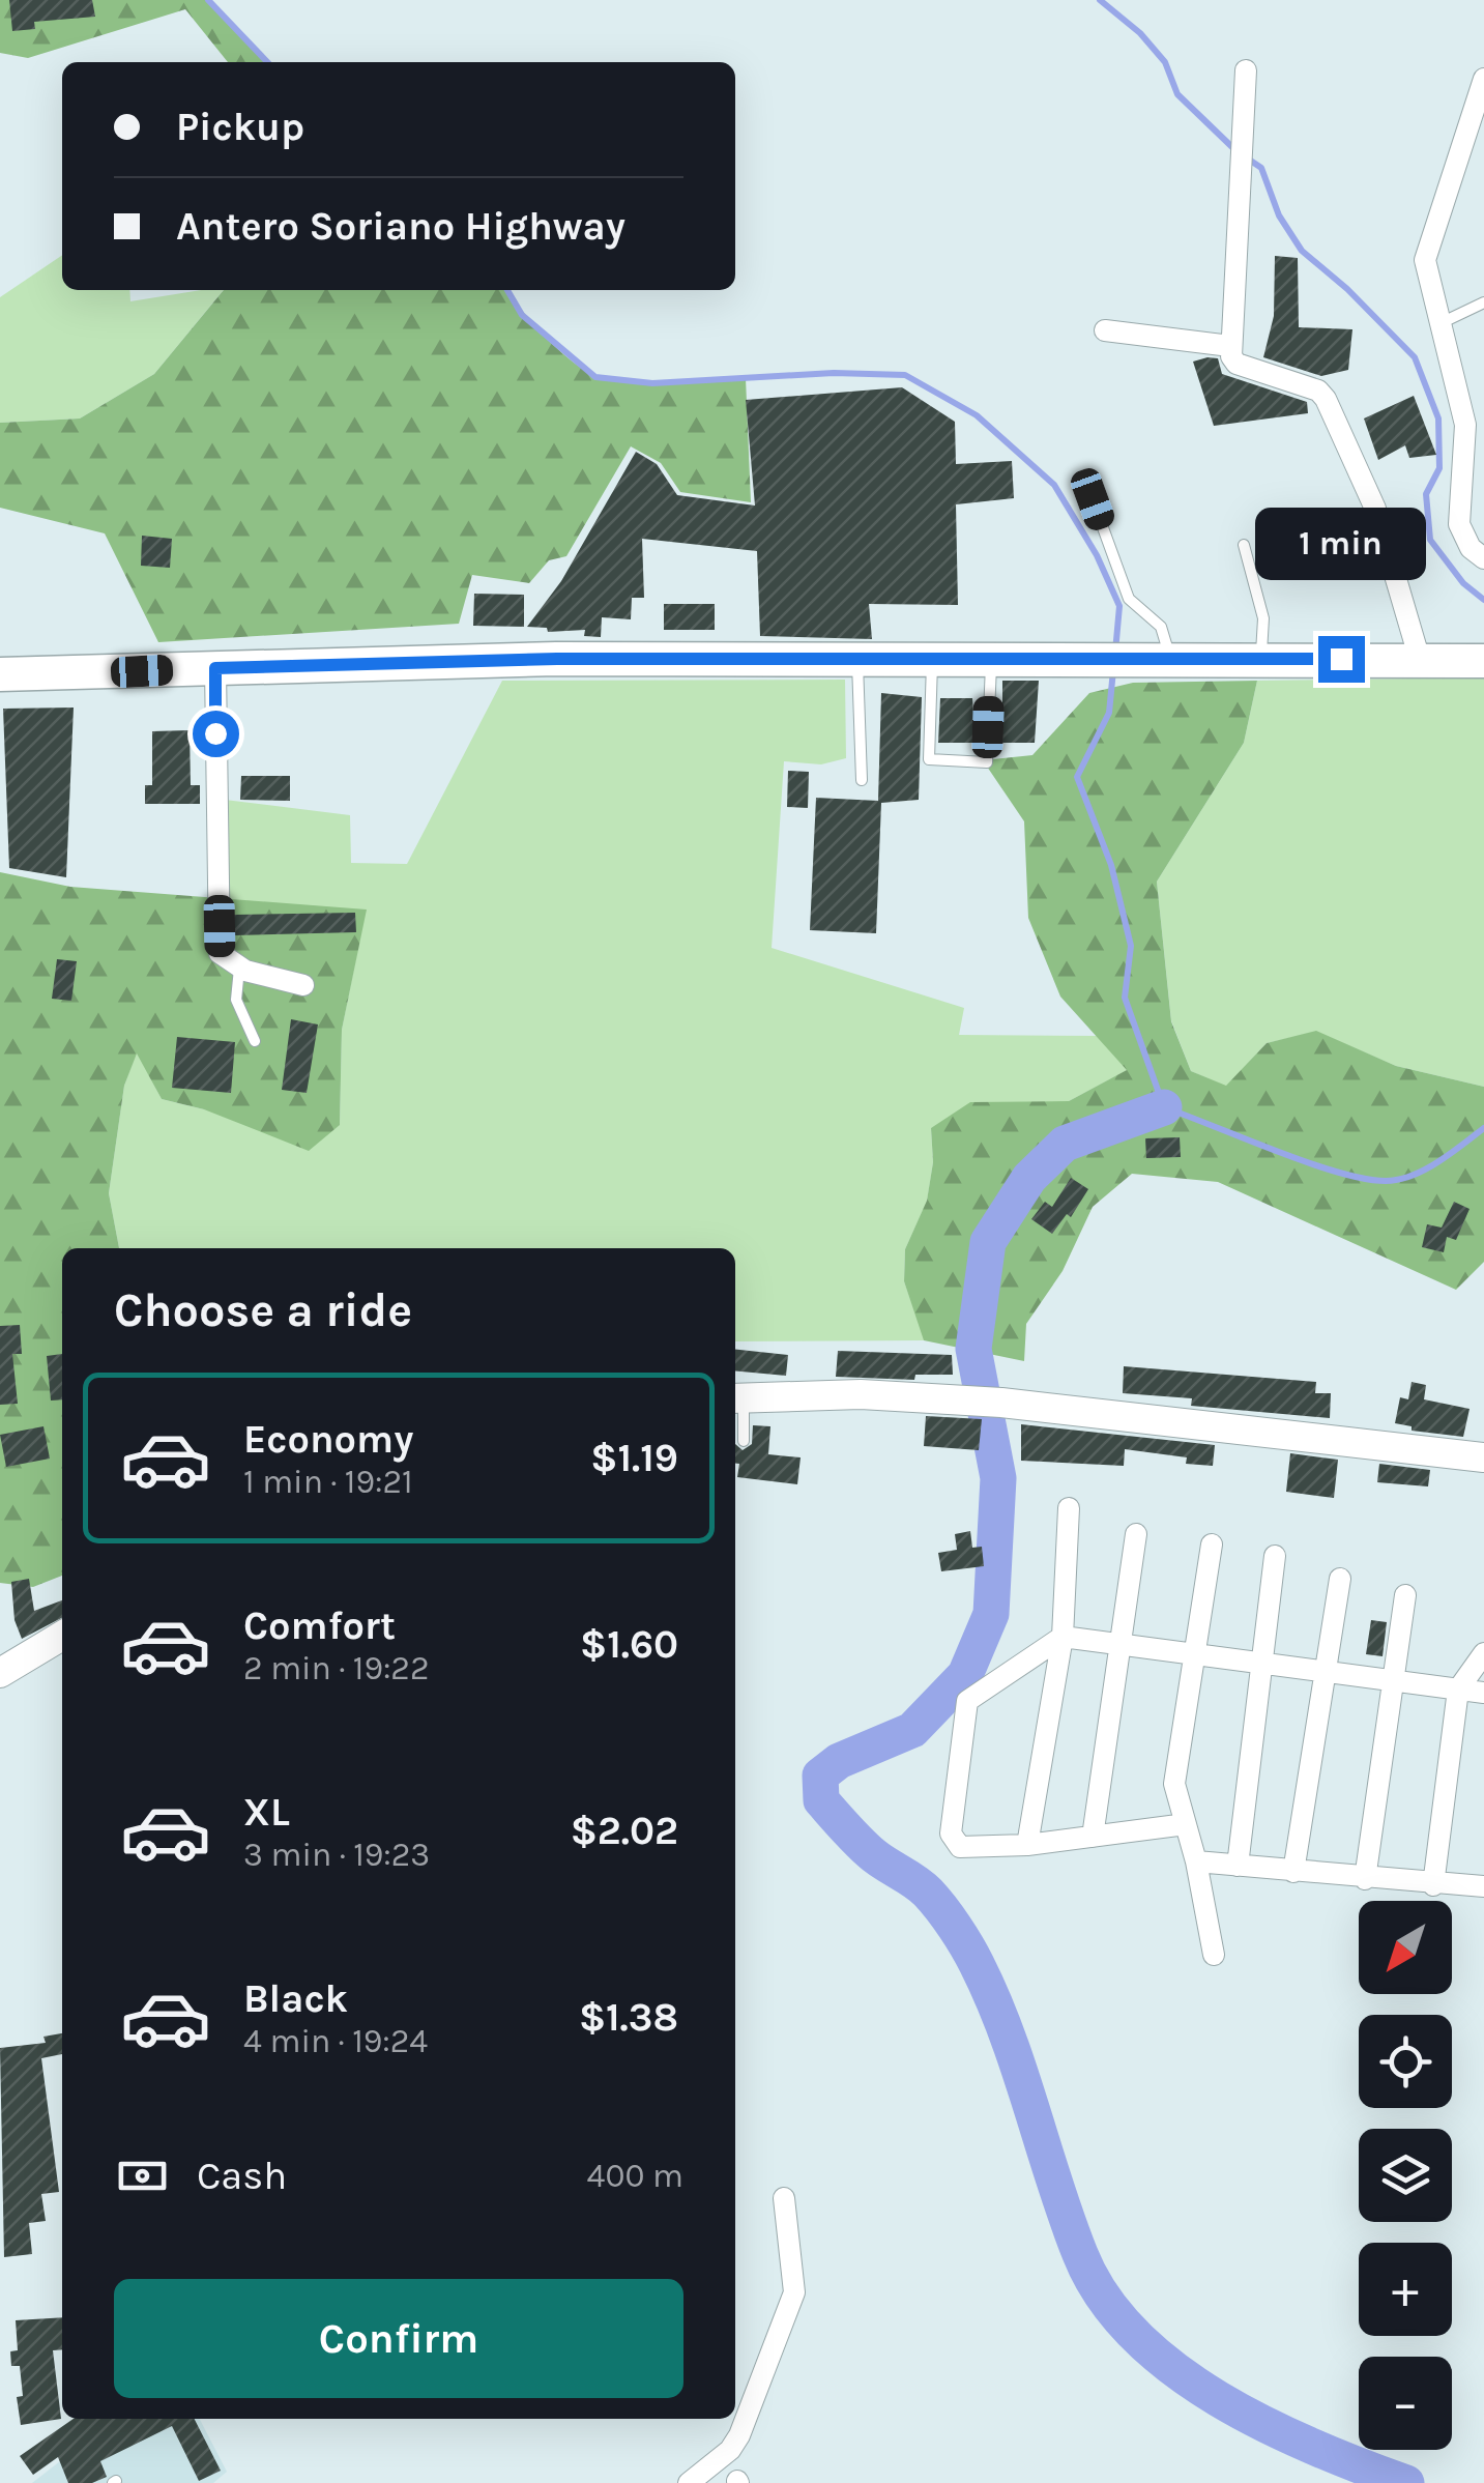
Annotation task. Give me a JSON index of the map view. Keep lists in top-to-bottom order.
{
  "north": "bottom left",
  "page": {
    "banner": ["Pickup", "Antero Soriano Highway"],
    "bubble": "1 min",
    "heading": "Choose a ride",
    "list": [
      {
        "name": "Economy",
        "note": "1 min · 19:21",
        "value": "$1.19"
      },
      {
        "name": "Comfort",
        "note": "2 min · 19:22",
        "value": "$1.60"
      },
      {
        "name": "XL",
        "note": "3 min · 19:23",
        "value": "$2.02"
      },
      {
        "name": "Black",
        "note": "4 min · 19:24",
        "value": "$1.38"
      }
    ],
    "map_buttons": ["+", "−"],
    "pay": ["Cash", "400 m"],
    "buttons": "Confirm"
  }
}
